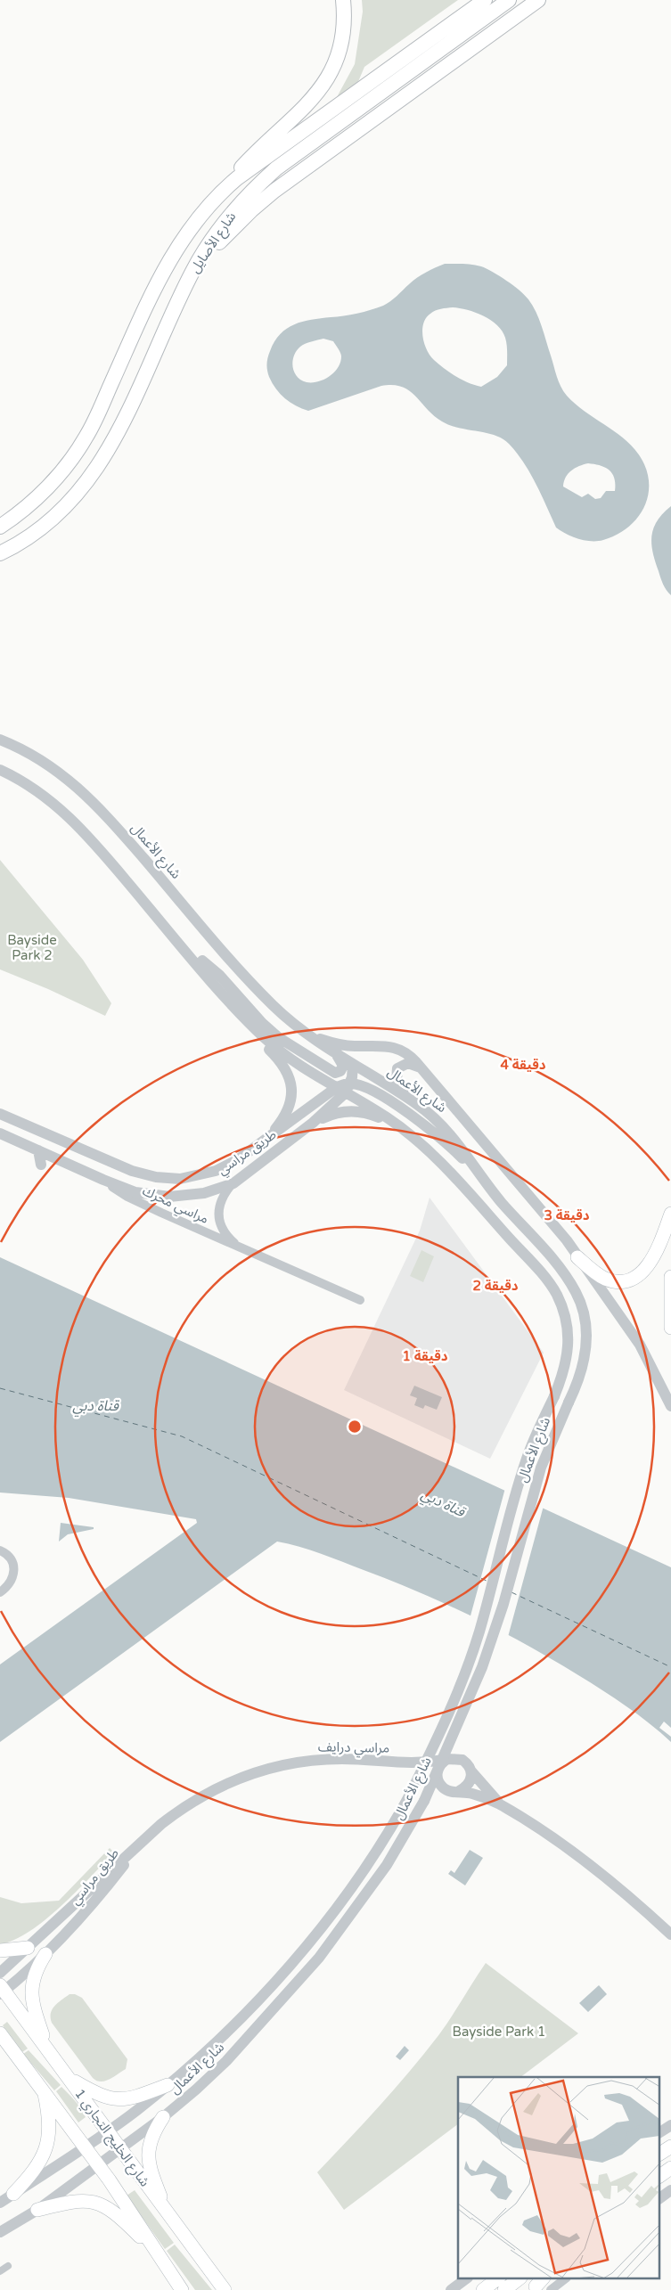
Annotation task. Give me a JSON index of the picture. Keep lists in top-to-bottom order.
{
  "streets": {
    "main road": ["شارع الأصايل", "شارع الخليج التجاري 1"],
    "street": [
      "شارع الأعمال",
      "طريق مراسي",
      "مراسي محرك",
      "مراسي درايف"
    ]
  },
  "crossings": [
    ["شارع الأعمال", "طريق مراسي"],
    ["شارع الأعمال", "شارع الخليج التجاري 1"],
    ["طريق مراسي", "مراسي محرك"],
    ["طريق مراسي", "مراسي درايف"],
    ["طريق مراسي", "شارع الخليج التجاري 1"]
  ],
  "water": ["قناة دبي"],
  "parks": ["Bayside Park 2", "Bayside Park 1"],
  "rings": [
    "4 دقيقة",
    "3 دقيقة",
    "2 دقيقة",
    "1 دقيقة"
  ]
}
